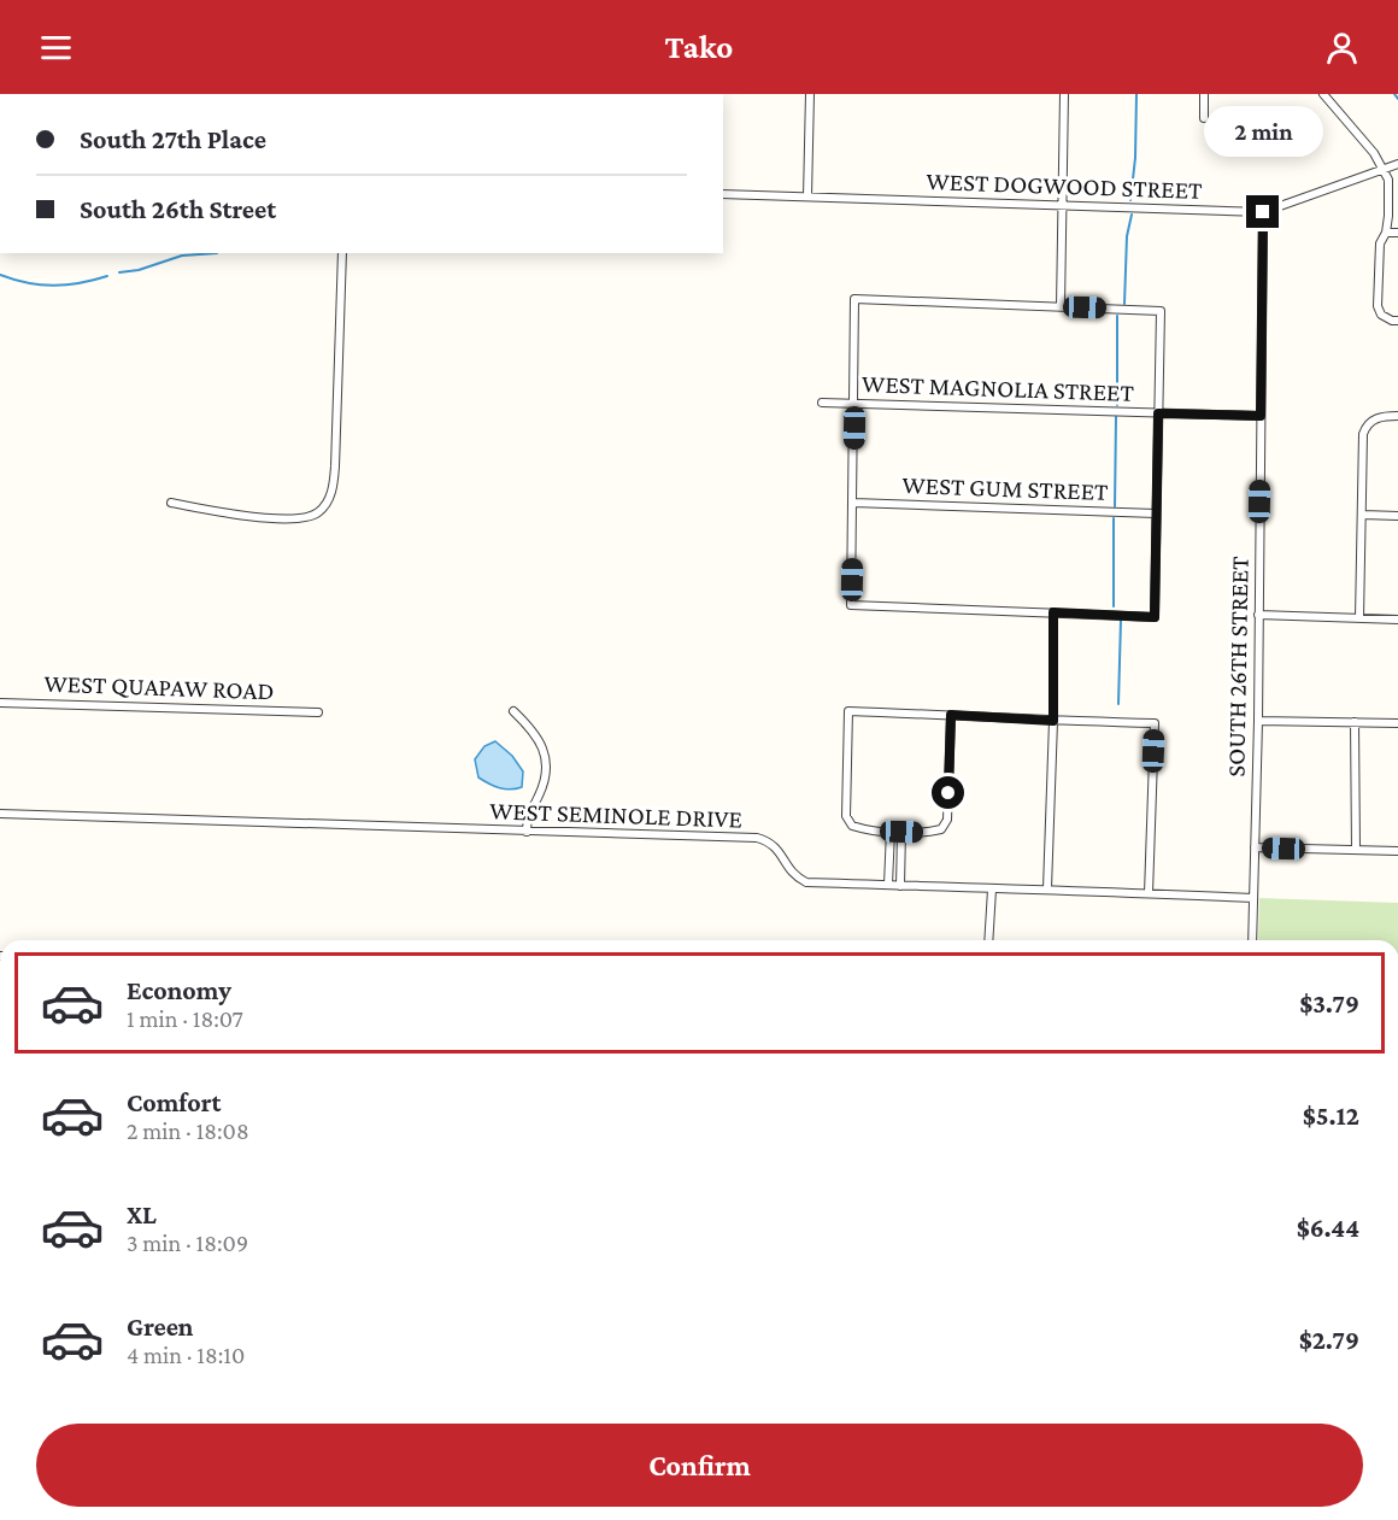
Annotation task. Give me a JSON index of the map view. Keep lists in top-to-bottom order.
{
  "streets": {
    "street": [
      "WEST DOGWOOD STREET",
      "WEST MAGNOLIA STREET",
      "WEST GUM STREET",
      "SOUTH 26TH STREET",
      "WEST QUAPAW ROAD",
      "WEST SEMINOLE DRIVE"
    ]
  },
  "crossings": [
    ["WEST DOGWOOD STREET", "SOUTH 26TH STREET"],
    ["WEST MAGNOLIA STREET", "SOUTH 26TH STREET"],
    ["SOUTH 26TH STREET", "WEST SEMINOLE DRIVE"]
  ],
  "page": {
    "header": "Tako",
    "banner": ["South 27th Place", "South 26th Street"],
    "bubble": "2 min",
    "list": [
      {
        "name": "Economy",
        "note": "1 min · 18:07",
        "value": "$3.79"
      },
      {
        "name": "Comfort",
        "note": "2 min · 18:08",
        "value": "$5.12"
      },
      {
        "name": "XL",
        "note": "3 min · 18:09",
        "value": "$6.44"
      },
      {
        "name": "Green",
        "note": "4 min · 18:10",
        "value": "$2.79"
      }
    ],
    "buttons": "Confirm"
  }
}
